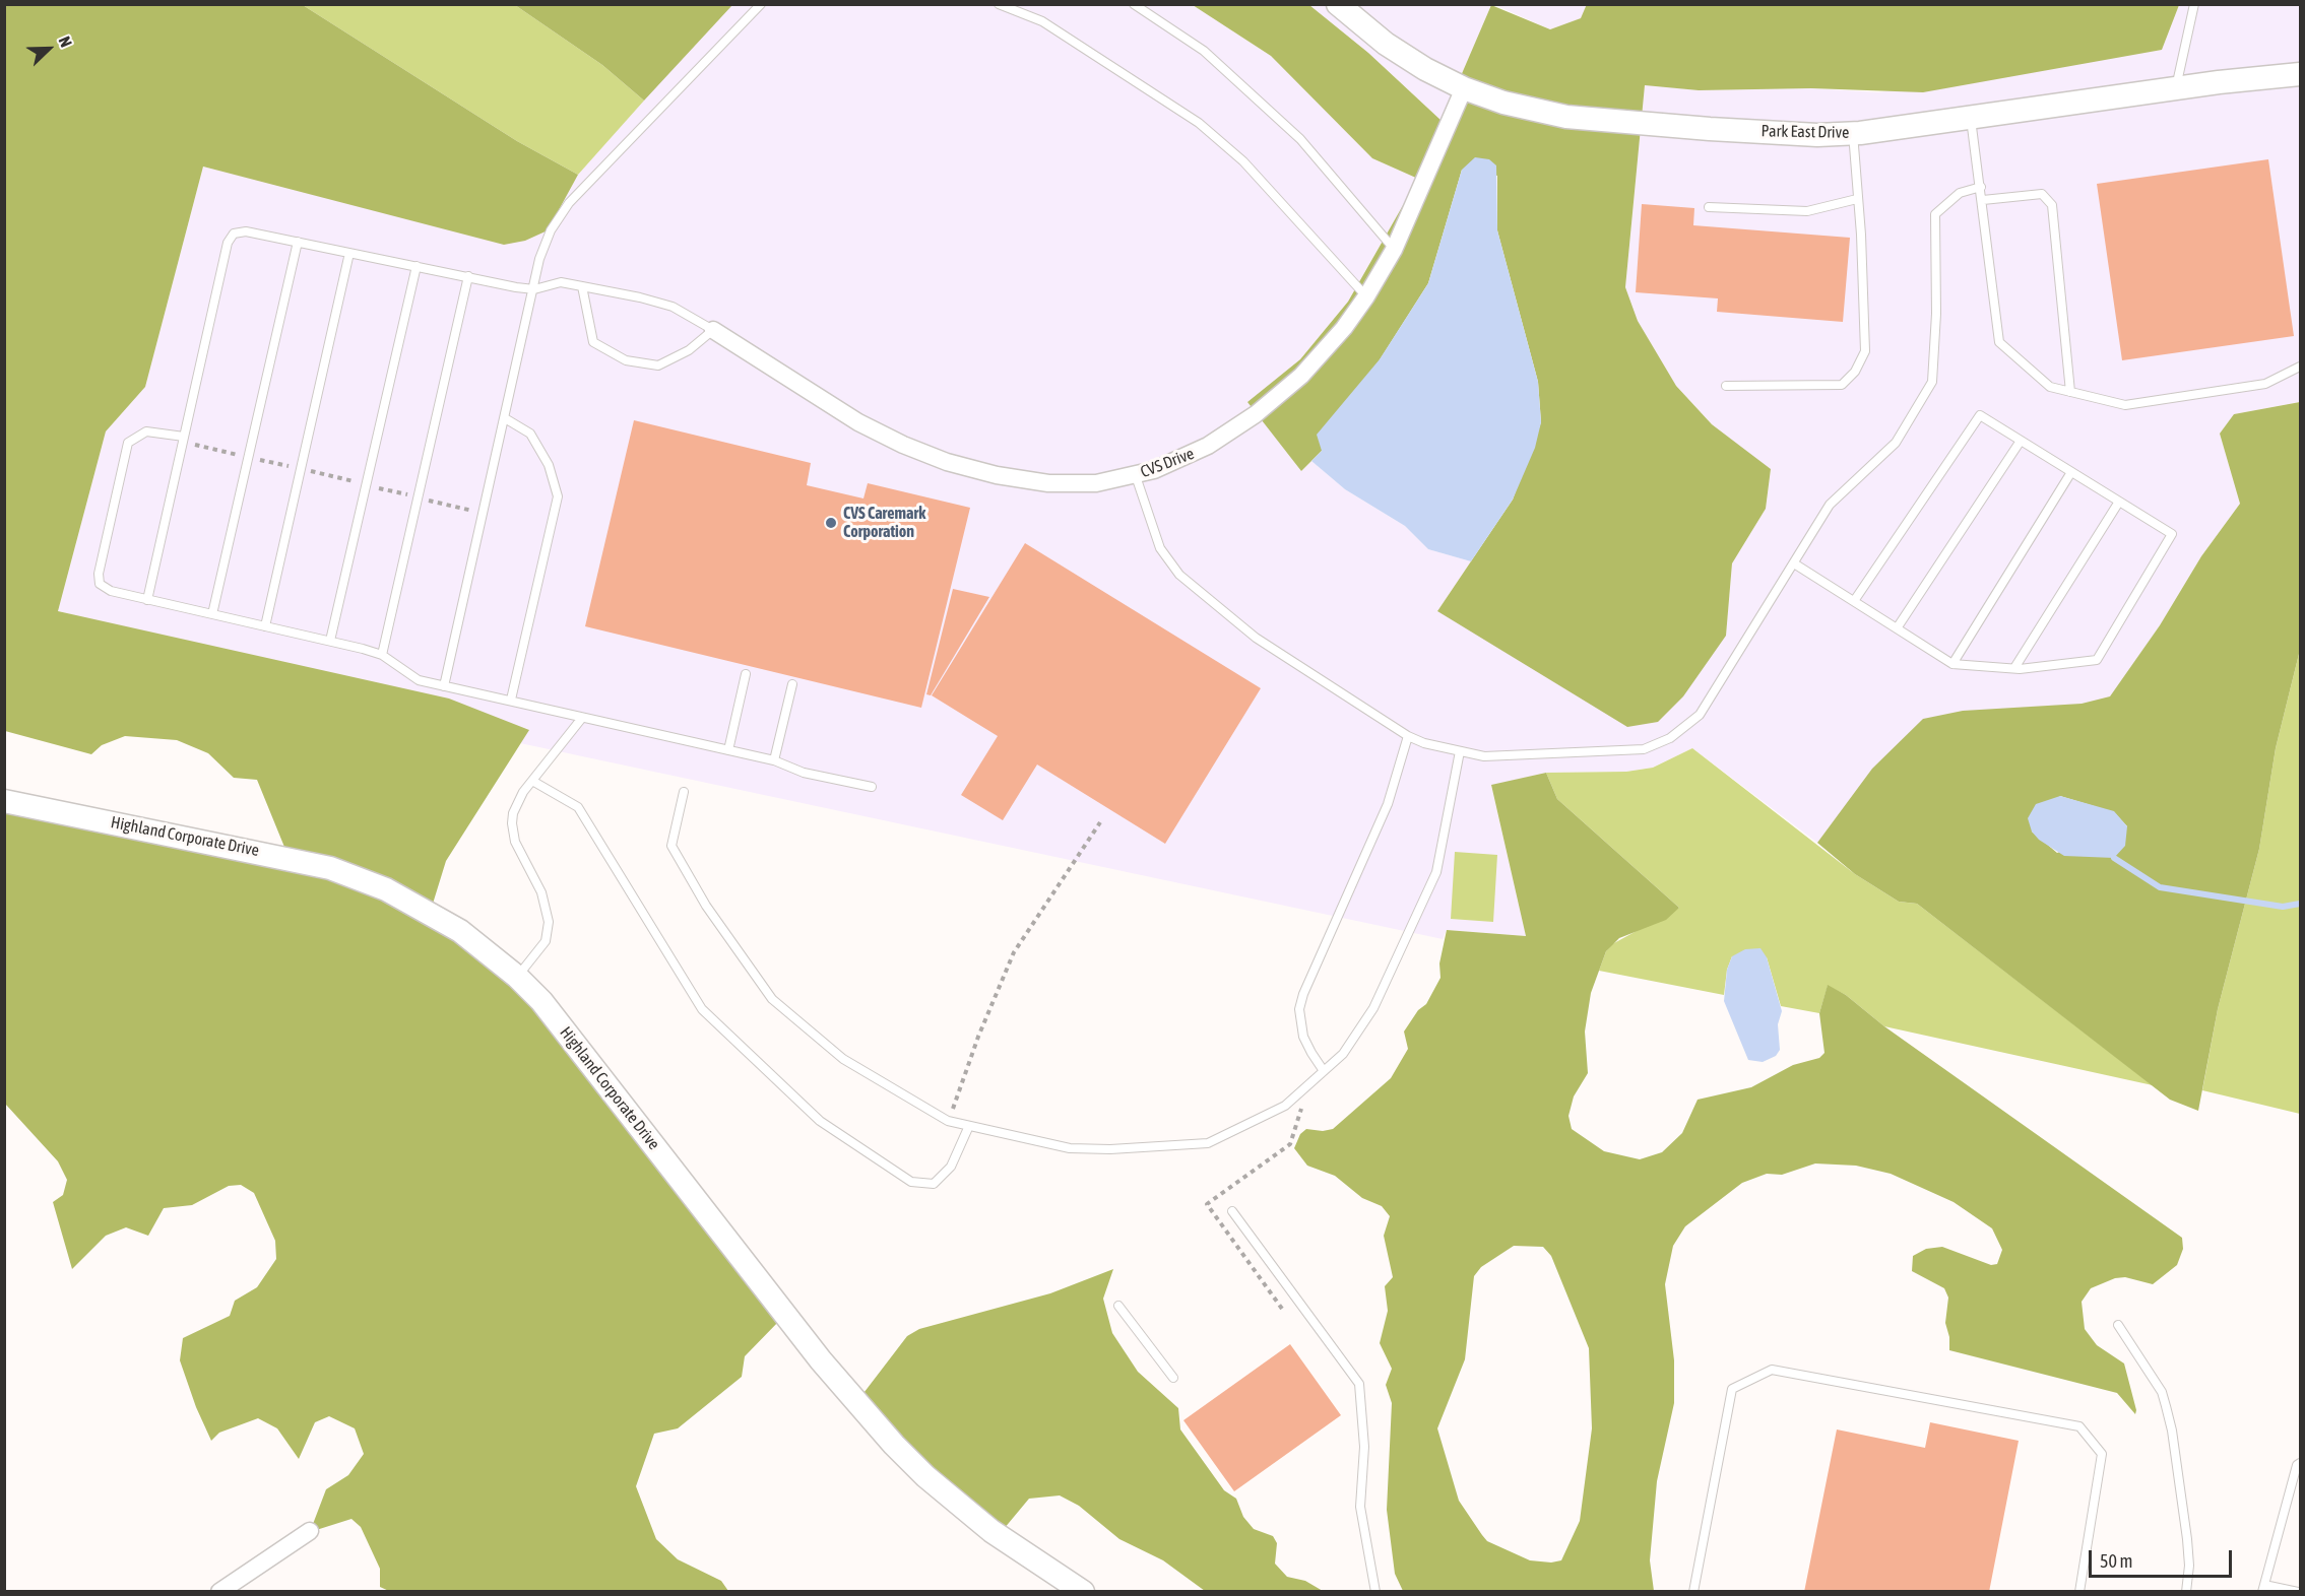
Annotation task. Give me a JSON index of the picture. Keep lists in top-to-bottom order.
{
  "streets": {
    "street": ["Park East Drive", "CVS Drive", "Highland Corporate Drive"]
  },
  "crossings": [
    ["Park East Drive", "CVS Drive"]
  ],
  "places": ["CVS Caremark Corporation"],
  "scale_bar": "50 m",
  "north": "top right"
}
